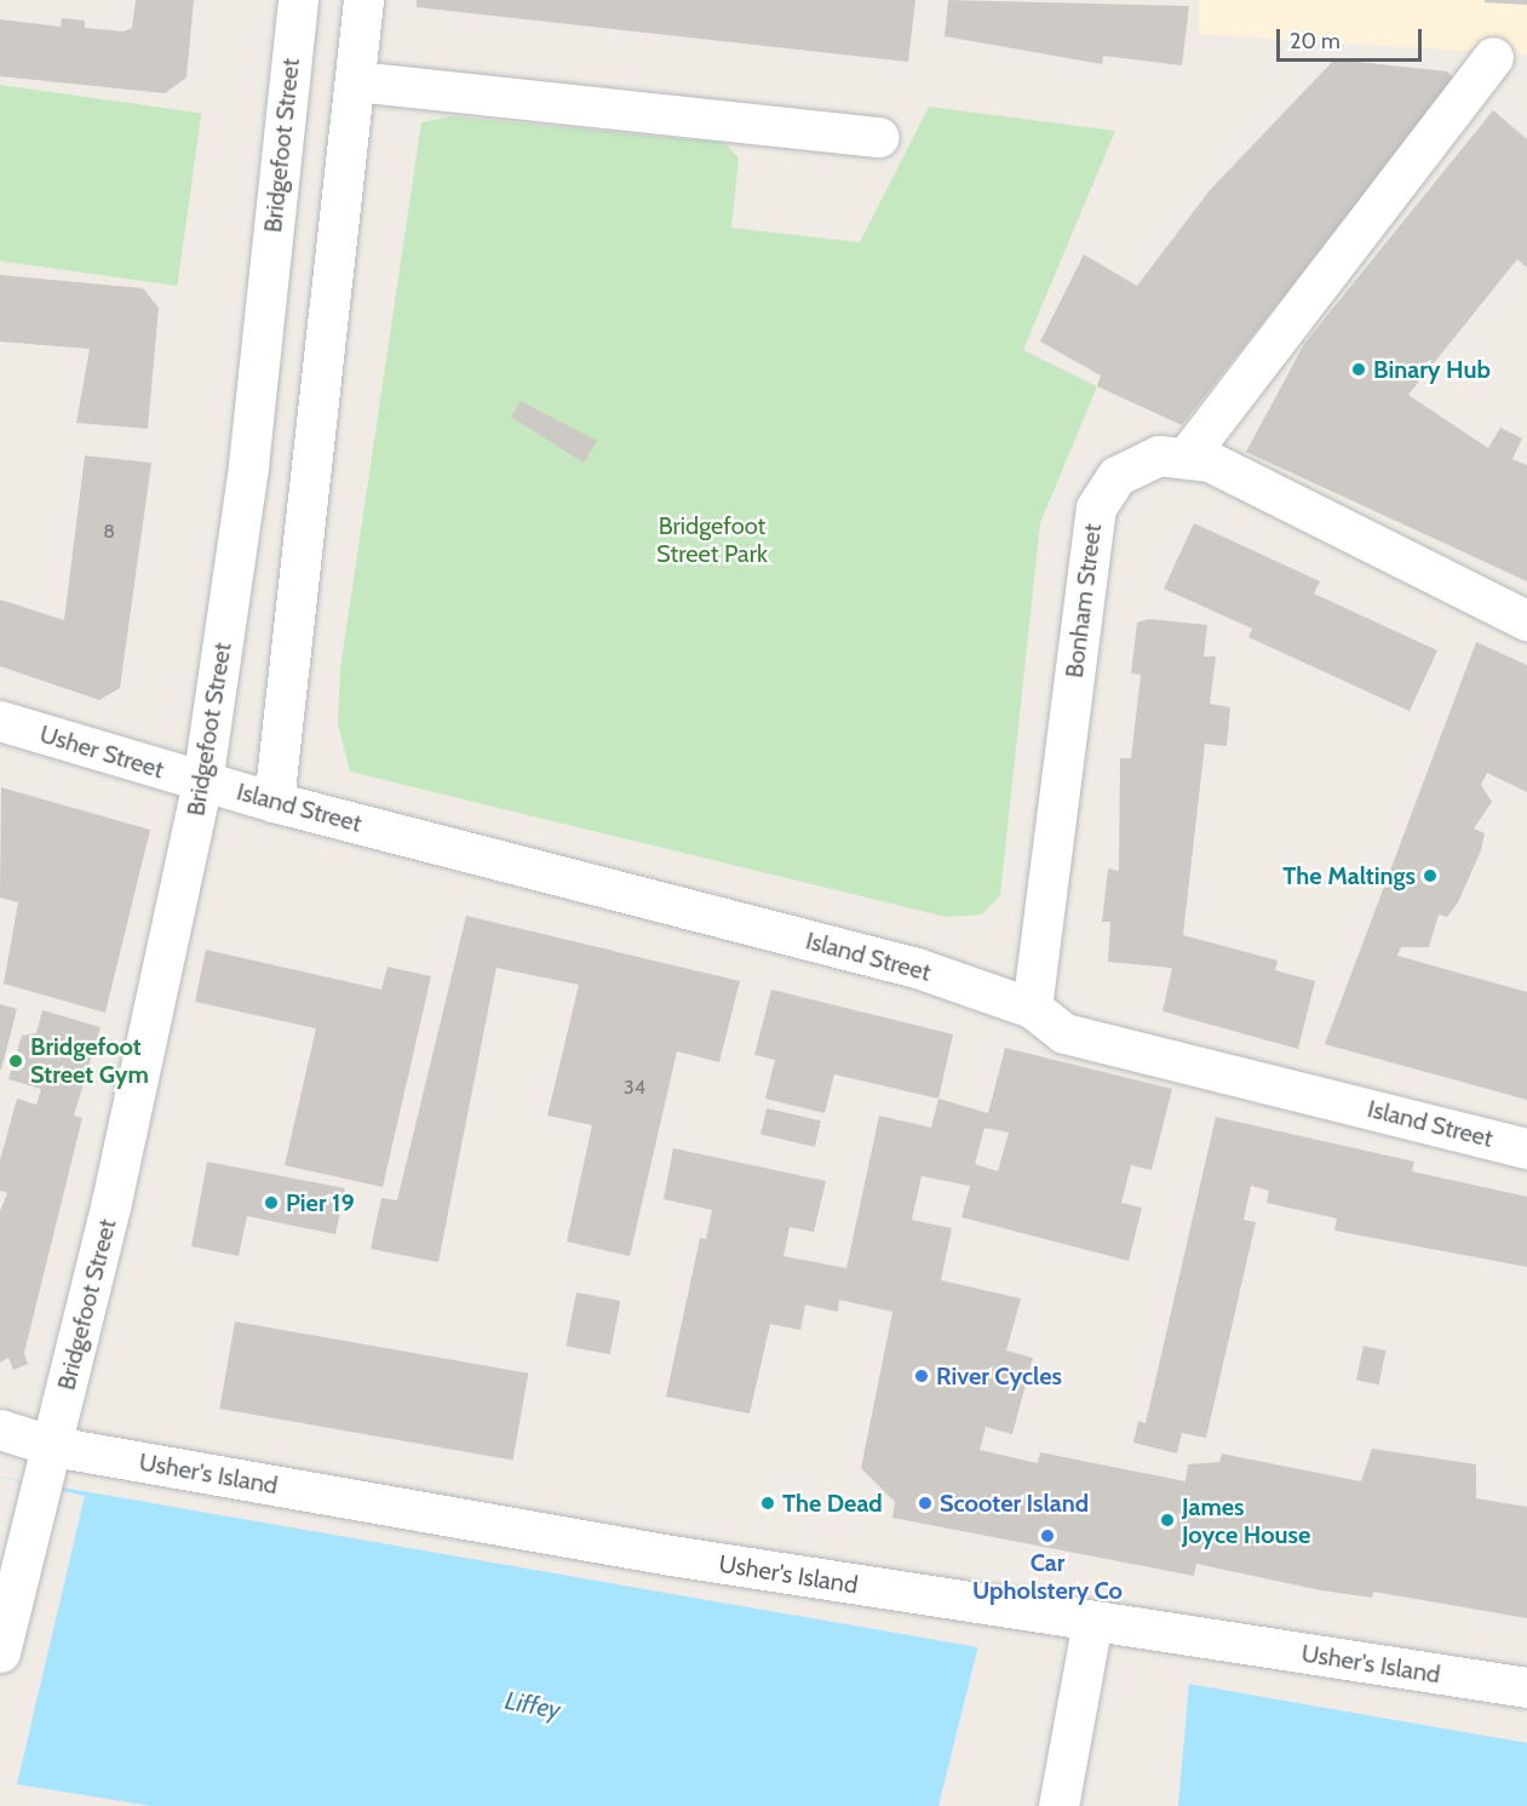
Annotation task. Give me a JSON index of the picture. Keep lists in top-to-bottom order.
{
  "streets": {
    "main road": [
      "Bridgefoot Street",
      "Bonham Street",
      "Usher Street",
      "Island Street",
      "Usher's Island"
    ]
  },
  "crossings": [
    ["Bridgefoot Street", "Usher Street"],
    ["Bridgefoot Street", "Island Street"],
    ["Bridgefoot Street", "Usher's Island"],
    ["Bonham Street", "Island Street"],
    ["Usher Street", "Island Street"]
  ],
  "water": ["Liffey"],
  "parks": ["Bridgefoot Street Park"],
  "places": [
    "Binary Hub",
    "The Maltings",
    "Bridgefoot Street Gym",
    "Pier 19",
    "River Cycles",
    "The Dead",
    "Scooter Island",
    "James Joyce House",
    "Car Upholstery Co"
  ],
  "house_numbers": ["8", "34"],
  "scale_bar": "20 m"
}
